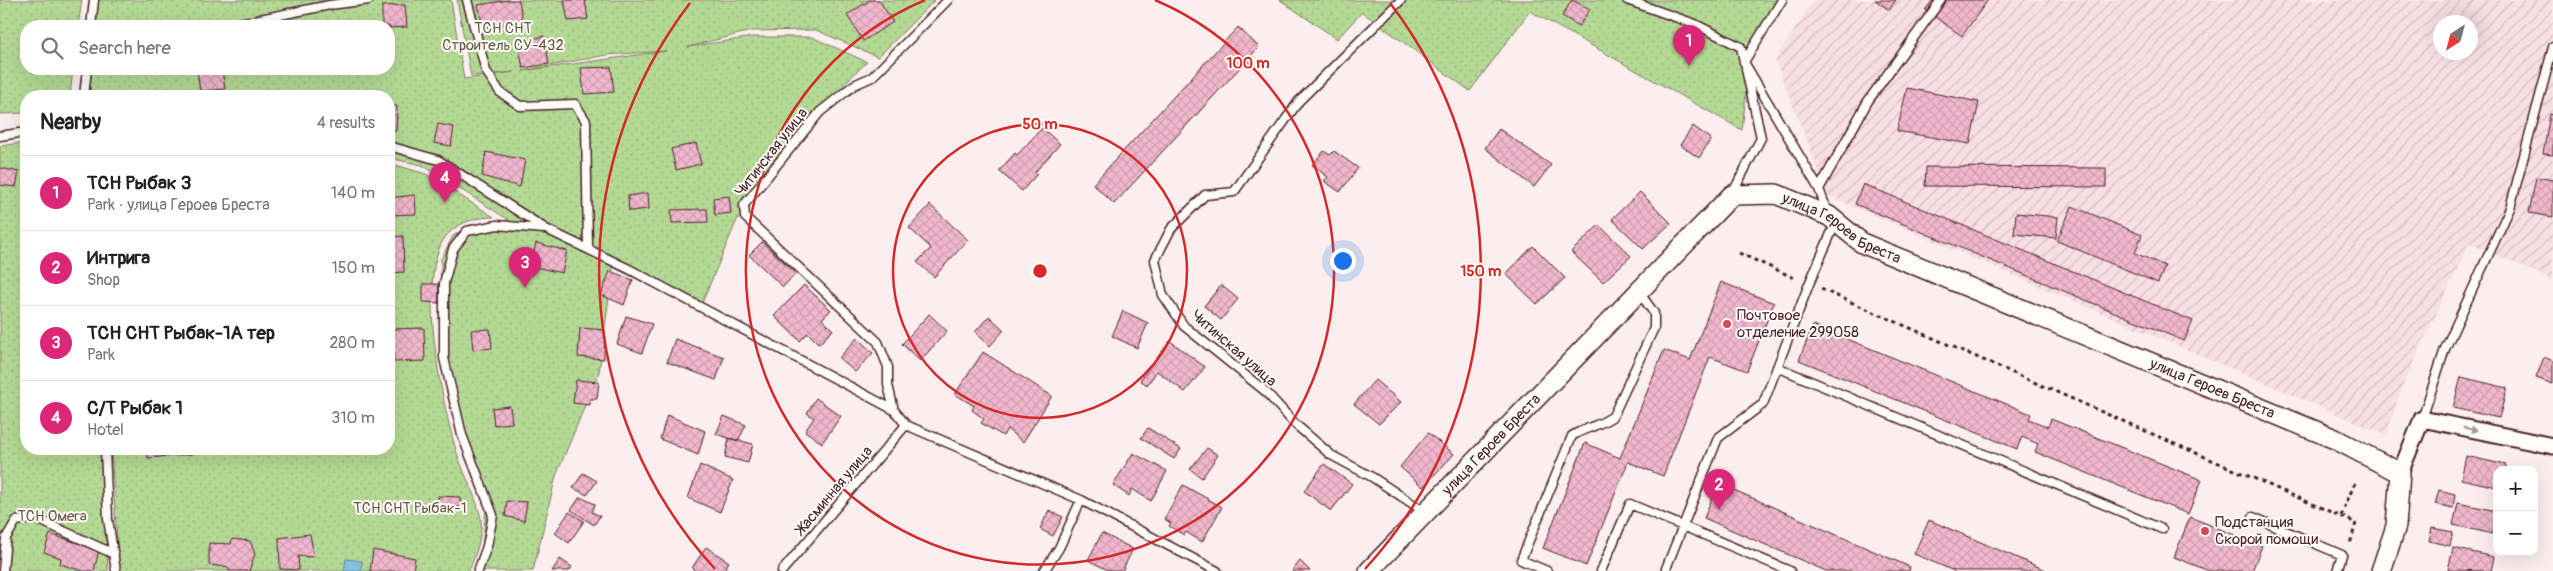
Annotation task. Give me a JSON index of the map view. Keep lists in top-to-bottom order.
{
  "streets": {
    "street": ["улица Героев Бреста"],
    "lane": ["Читинская улица", "Жасминная улица"]
  },
  "crossings": [
    ["Читинская улица", "улица Героев Бреста"]
  ],
  "parks": ["ТСН СНТ Строитель СУ-432", "ТСН СНТ Рыбак-1", "ТСН Омега"],
  "places": ["Почтовое отделение 299058", "Подстанция Скорой помощи"],
  "north": "bottom left",
  "page": {
    "search": "Search here",
    "pins": [
      "1",
      "4",
      "3",
      "2"
    ],
    "heading": ["Nearby", "4 results"],
    "list": [
      {
        "mark": "1",
        "name": "ТСН Рыбак 3",
        "note": "Park · улица Героев Бреста",
        "value": "140 m"
      },
      {
        "mark": "2",
        "name": "Интрига",
        "note": "Shop",
        "value": "150 m"
      },
      {
        "mark": "3",
        "name": "ТСН СНТ Рыбак-1А тер",
        "note": "Park",
        "value": "280 m"
      },
      {
        "mark": "4",
        "name": "С/Т Рыбак 1",
        "note": "Hotel",
        "value": "310 m"
      }
    ],
    "map_buttons": ["+", "−"]
  },
  "rings": ["100 m", "50 m", "150 m"]
}
